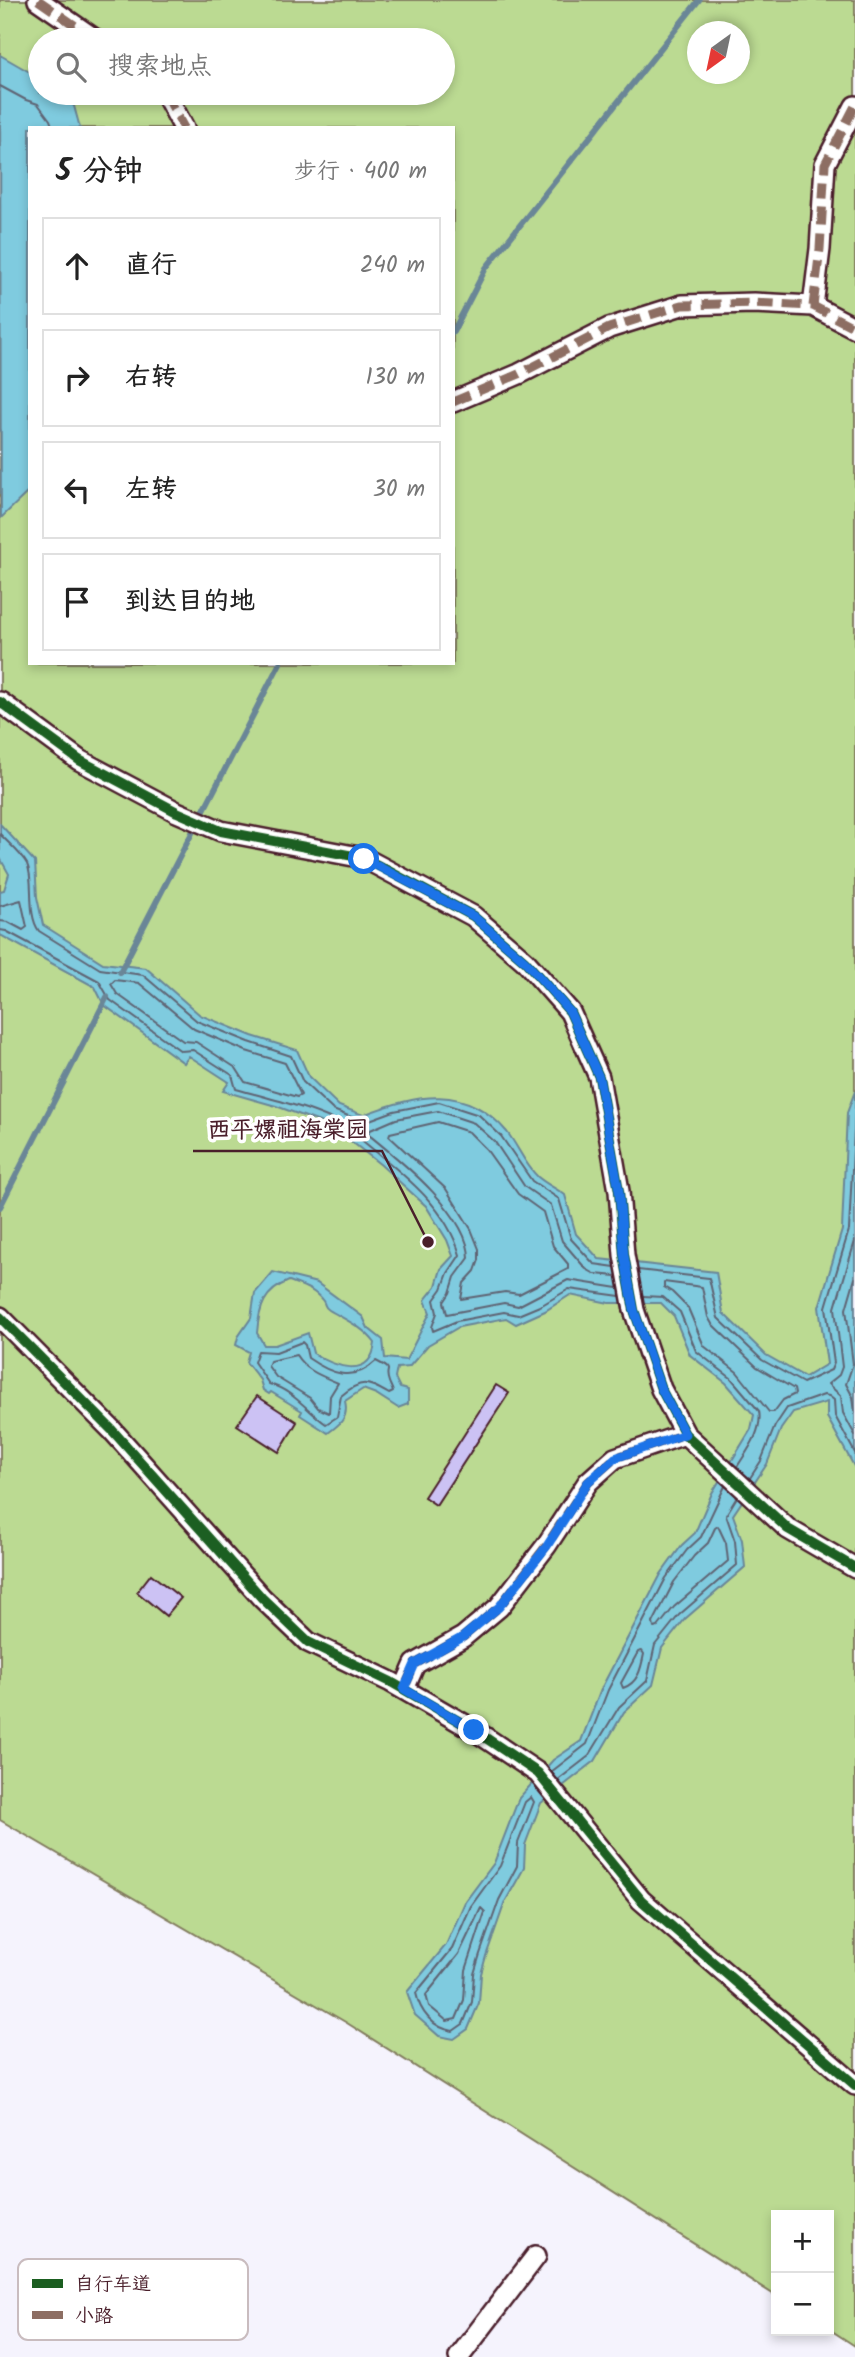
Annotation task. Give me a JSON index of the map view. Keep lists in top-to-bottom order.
{
  "places": ["西平嫘祖海棠园"],
  "legend": ["自行车道", "小路"],
  "north": "bottom left",
  "page": {
    "search": "搜索地点",
    "heading": ["5 分钟", "步行 · 400 m"],
    "list": [
      ["直行", "240 m"],
      ["右转", "130 m"],
      ["左转", "30 m"],
      "到达目的地"
    ],
    "map_buttons": ["+", "−"]
  }
}
